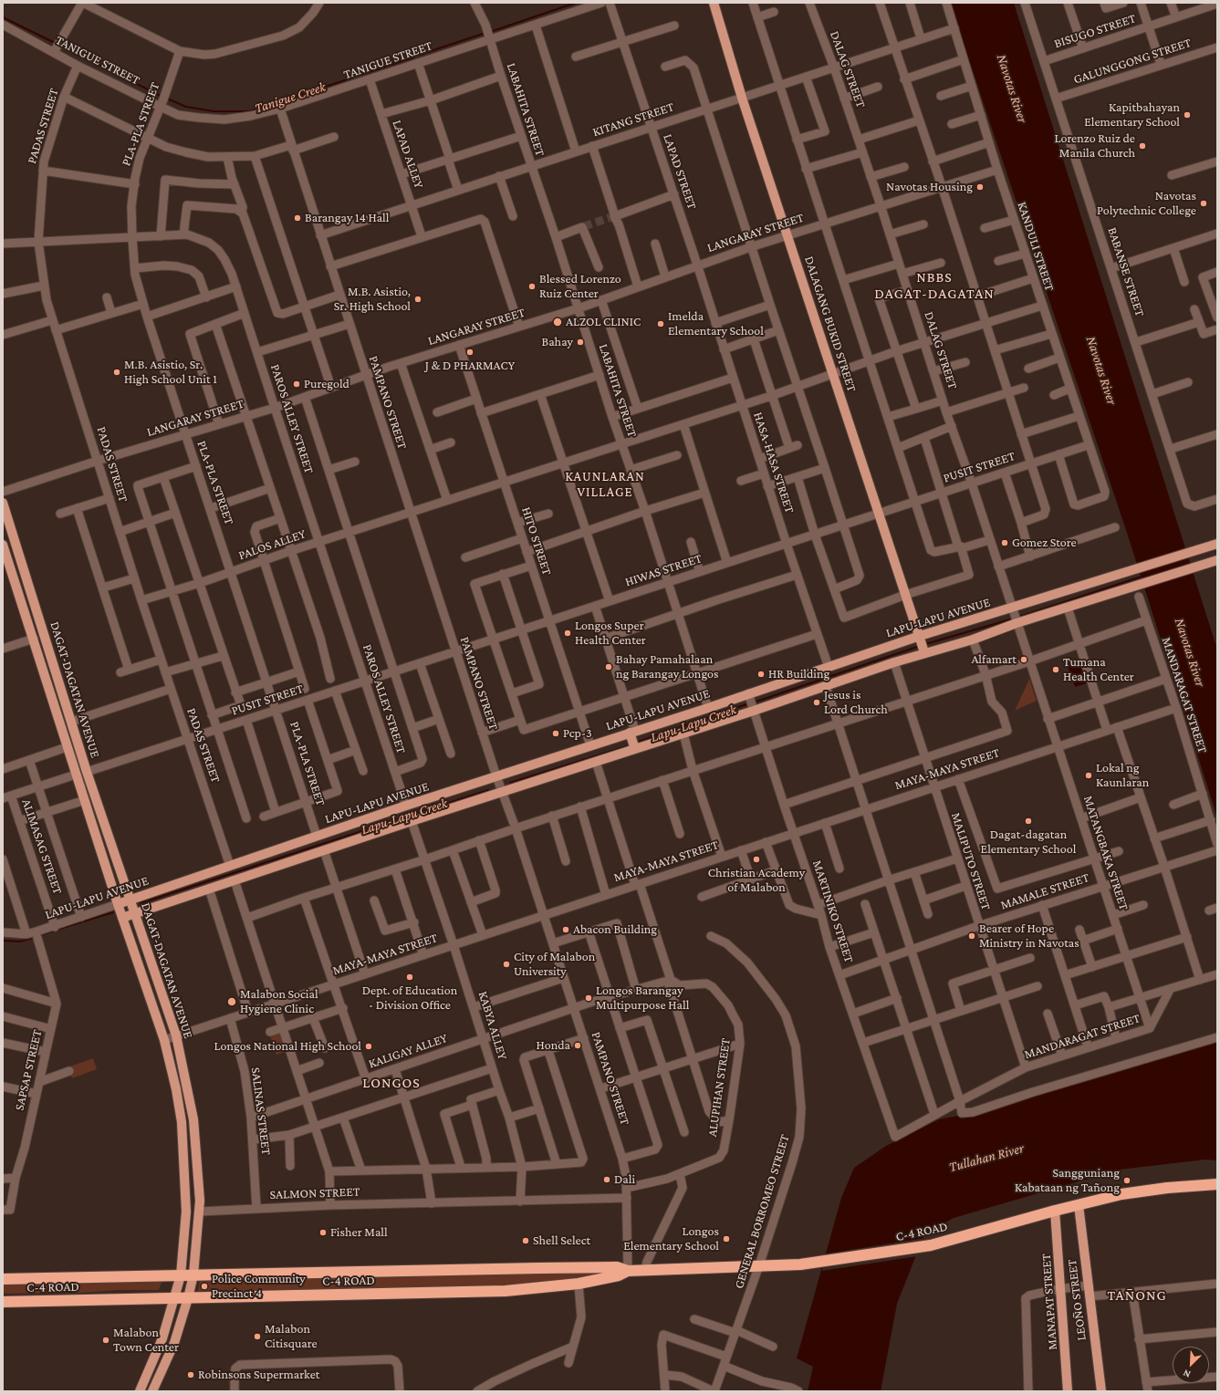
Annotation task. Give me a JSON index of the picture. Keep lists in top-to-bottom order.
{
  "streets": {
    "highway": ["C-4 ROAD"],
    "main road": [
      "DALAGANG BUKID STREET",
      "LAPU-LAPU AVENUE",
      "DAGAT-DAGATAN AVENUE",
      "LEOÑO STREET",
      "MANAPAT STREET"
    ],
    "street": [
      "BISUGO STREET",
      "TANIGUE STREET",
      "GALUNGGONG STREET",
      "DALAG STREET",
      "LABAHITA STREET",
      "KITANG STREET",
      "PLA-PLA STREET",
      "PADAS STREET",
      "LAPAD ALLEY",
      "LAPAD STREET",
      "LANGARAY STREET",
      "KANDULI STREET",
      "BABANSE STREET",
      "PAMPANO STREET",
      "PAROS ALLEY STREET",
      "HASA-HASA STREET",
      "PUSIT STREET",
      "HITO STREET",
      "PALOS ALLEY",
      "HIWAS STREET",
      "MANDARAGAT STREET",
      "MAYA-MAYA STREET",
      "ALIMASAG STREET",
      "MATANGBAKA STREET",
      "MALIPUTO STREET",
      "MAMALE STREET",
      "MARTINIKO STREET",
      "KABYA ALLEY",
      "KALIGAY ALLEY",
      "SAPSAP STREET",
      "ALUPIHAN STREET",
      "SALINAS STREET",
      "SALMON STREET",
      "GENERAL BORROMEO STREET"
    ]
  },
  "crossings": [
    ["BISUGO STREET", "BABANSE STREET"],
    ["TANIGUE STREET", "LABAHITA STREET"],
    ["TANIGUE STREET", "PLA-PLA STREET"],
    ["TANIGUE STREET", "PADAS STREET"],
    ["TANIGUE STREET", "LAPAD ALLEY"],
    ["TANIGUE STREET", "PAMPANO STREET"],
    ["GALUNGGONG STREET", "BABANSE STREET"],
    ["DALAG STREET", "KITANG STREET"],
    ["DALAG STREET", "LANGARAY STREET"],
    ["DALAG STREET", "PUSIT STREET"],
    ["DALAG STREET", "PALOS ALLEY"],
    ["DALAG STREET", "LAPU-LAPU AVENUE"],
    ["DALAG STREET", "MATANGBAKA STREET"],
    ["LABAHITA STREET", "KITANG STREET"],
    ["LABAHITA STREET", "LANGARAY STREET"],
    ["LABAHITA STREET", "PALOS ALLEY"],
    ["LABAHITA STREET", "HIWAS STREET"],
    ["LABAHITA STREET", "LAPU-LAPU AVENUE"],
    ["KITANG STREET", "LAPAD ALLEY"],
    ["KITANG STREET", "LAPAD STREET"],
    ["KITANG STREET", "KANDULI STREET"],
    ["KITANG STREET", "DALAGANG BUKID STREET"],
    ["KITANG STREET", "PAMPANO STREET"],
    ["PLA-PLA STREET", "LANGARAY STREET"],
    ["PLA-PLA STREET", "PAROS ALLEY STREET"],
    ["PLA-PLA STREET", "PUSIT STREET"],
    ["PLA-PLA STREET", "PALOS ALLEY"],
    ["PLA-PLA STREET", "LAPU-LAPU AVENUE"],
    ["PADAS STREET", "LANGARAY STREET"],
    ["PADAS STREET", "PAROS ALLEY STREET"],
    ["PADAS STREET", "PUSIT STREET"],
    ["PADAS STREET", "PALOS ALLEY"],
    ["PADAS STREET", "LAPU-LAPU AVENUE"],
    ["LAPAD STREET", "LANGARAY STREET"],
    ["LAPAD STREET", "HASA-HASA STREET"],
    ["LANGARAY STREET", "KANDULI STREET"],
    ["LANGARAY STREET", "DALAGANG BUKID STREET"],
    ["LANGARAY STREET", "PAMPANO STREET"],
    ["LANGARAY STREET", "PAROS ALLEY STREET"],
    ["LANGARAY STREET", "HASA-HASA STREET"],
    ["LANGARAY STREET", "HITO STREET"],
    ["KANDULI STREET", "PUSIT STREET"],
    ["KANDULI STREET", "PALOS ALLEY"],
    ["DALAGANG BUKID STREET", "PUSIT STREET"],
    ["DALAGANG BUKID STREET", "PALOS ALLEY"],
    ["DALAGANG BUKID STREET", "HIWAS STREET"],
    ["DALAGANG BUKID STREET", "LAPU-LAPU AVENUE"],
    ["PAMPANO STREET", "PUSIT STREET"],
    ["PAMPANO STREET", "PALOS ALLEY"],
    ["PAMPANO STREET", "HIWAS STREET"],
    ["PAMPANO STREET", "LAPU-LAPU AVENUE"],
    ["PAMPANO STREET", "MAYA-MAYA STREET"],
    ["PAMPANO STREET", "KALIGAY ALLEY"],
    ["PAMPANO STREET", "ALUPIHAN STREET"],
    ["PAMPANO STREET", "SALMON STREET"],
    ["PAMPANO STREET", "C-4 ROAD"],
    ["PAROS ALLEY STREET", "PUSIT STREET"],
    ["PAROS ALLEY STREET", "PALOS ALLEY"],
    ["PAROS ALLEY STREET", "LAPU-LAPU AVENUE"],
    ["HASA-HASA STREET", "PALOS ALLEY"],
    ["HASA-HASA STREET", "HIWAS STREET"],
    ["HASA-HASA STREET", "LAPU-LAPU AVENUE"],
    ["PUSIT STREET", "HIWAS STREET"],
    ["PUSIT STREET", "DAGAT-DAGATAN AVENUE"],
    ["HITO STREET", "PALOS ALLEY"],
    ["HITO STREET", "HIWAS STREET"],
    ["HITO STREET", "LAPU-LAPU AVENUE"],
    ["LAPU-LAPU AVENUE", "DAGAT-DAGATAN AVENUE"],
    ["LAPU-LAPU AVENUE", "ALIMASAG STREET"],
    ["LAPU-LAPU AVENUE", "MATANGBAKA STREET"],
    ["LAPU-LAPU AVENUE", "MALIPUTO STREET"],
    ["LAPU-LAPU AVENUE", "MARTINIKO STREET"],
    ["LAPU-LAPU AVENUE", "KABYA ALLEY"],
    ["DAGAT-DAGATAN AVENUE", "MAYA-MAYA STREET"],
    ["DAGAT-DAGATAN AVENUE", "SALMON STREET"],
    ["DAGAT-DAGATAN AVENUE", "C-4 ROAD"],
    ["MANDARAGAT STREET", "MAYA-MAYA STREET"],
    ["MANDARAGAT STREET", "MATANGBAKA STREET"],
    ["MANDARAGAT STREET", "MALIPUTO STREET"],
    ["MANDARAGAT STREET", "MARTINIKO STREET"],
    ["MAYA-MAYA STREET", "MATANGBAKA STREET"],
    ["MAYA-MAYA STREET", "MALIPUTO STREET"],
    ["MAYA-MAYA STREET", "MARTINIKO STREET"],
    ["MAYA-MAYA STREET", "KABYA ALLEY"],
    ["MAYA-MAYA STREET", "SALINAS STREET"],
    ["MATANGBAKA STREET", "MAMALE STREET"],
    ["MALIPUTO STREET", "MAMALE STREET"],
    ["MAMALE STREET", "MARTINIKO STREET"],
    ["KABYA ALLEY", "KALIGAY ALLEY"],
    ["KABYA ALLEY", "SALMON STREET"],
    ["KALIGAY ALLEY", "ALUPIHAN STREET"],
    ["KALIGAY ALLEY", "SALINAS STREET"],
    ["SALINAS STREET", "SALMON STREET"],
    ["GENERAL BORROMEO STREET", "C-4 ROAD"],
    ["C-4 ROAD", "LEOÑO STREET"],
    ["C-4 ROAD", "MANAPAT STREET"]
  ],
  "districts": [
    "NBBS DAGAT-DAGATAN",
    "KAUNLARAN VILLAGE",
    "LONGOS",
    "TAÑONG"
  ],
  "water": [
    "Navotas River",
    "Tanigue Creek",
    "Lapu-Lapu Creek",
    "Tullahan River"
  ],
  "places": [
    "Kapitbahayan Elementary School",
    "Lorenzo Ruiz de Manila Church",
    "Navotas Housing",
    "Navotas Polytechnic College",
    "Barangay 14 Hall",
    "Blessed Lorenzo Ruiz Center",
    "M.B. Asistio, Sr. High School",
    "ALZOL CLINIC",
    "Imelda Elementary School",
    "Bahay",
    "J & D PHARMACY",
    "M.B. Asistio, Sr. High School Unit 1",
    "Puregold",
    "Gomez Store",
    "Longos Super Health Center",
    "Alfamart",
    "Bahay Pamahalaan ng Barangay Longos",
    "Tumana Health Center",
    "HR Building",
    "Jesus is Lord Church",
    "Pcp-3",
    "Lokal ng Kaunlaran",
    "Dagat-dagatan Elementary School",
    "Christian Academy of Malabon",
    "Abacon Building",
    "Bearer of Hope Ministry in Navotas",
    "City of Malabon University",
    "Dept. of Education - Division Office",
    "Longos Barangay Multipurpose Hall",
    "Malabon Social Hygiene Clinic",
    "Honda",
    "Longos National High School",
    "Dali",
    "Sangguniang Kabataan ng Tañong",
    "Fisher Mall",
    "Longos Elementary School",
    "Shell Select",
    "Police Community Precinct 4",
    "Malabon Citisquare",
    "Malabon Town Center",
    "Robinsons Supermarket"
  ],
  "north": "bottom left"
}
